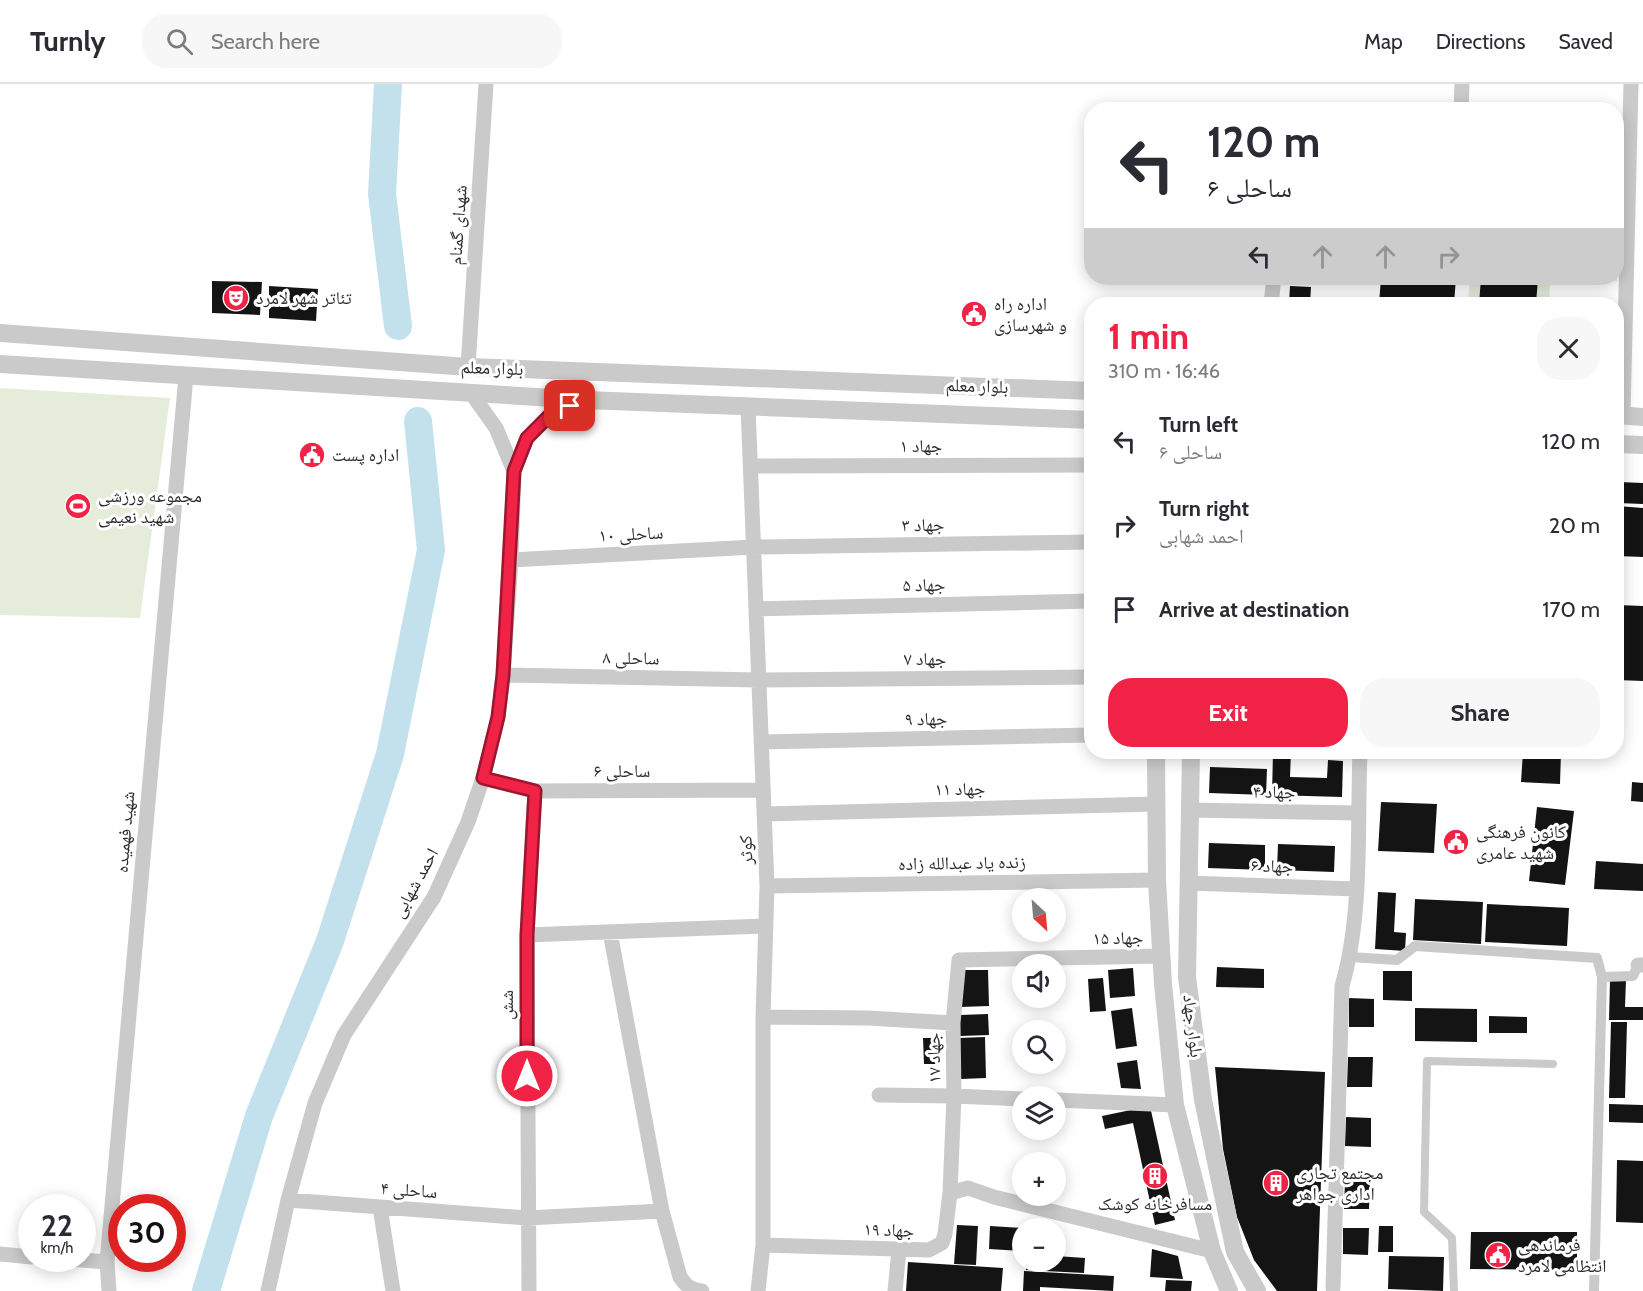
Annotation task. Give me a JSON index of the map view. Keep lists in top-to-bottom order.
{
  "streets": {
    "street": [
      "شهدای گمنام",
      "بلوار معلم",
      "جهاد ۱",
      "جهاد ۳",
      "ساحلی ۱۰",
      "جهاد ۵",
      "ساحلی ۸",
      "جهاد ۷",
      "جهاد ۹",
      "ساحلی ۶",
      "جهاد ۱۱",
      "جهاد ۴",
      "شهید فهمیده",
      "کوثر",
      "زنده یاد عبدالله زاده",
      "جهاد ۶",
      "احمد شهابی",
      "جهاد ۱۵",
      "شش",
      "بلوار جهاد",
      "جهاد ۱۷",
      "ساحلی ۴",
      "جهاد ۱۹"
    ]
  },
  "crossings": [
    ["شهدای گمنام", "بلوار معلم"],
    ["بلوار معلم", "شهید فهمیده"],
    ["بلوار معلم", "کوثر"],
    ["بلوار معلم", "احمد شهابی"],
    ["جهاد ۱", "کوثر"],
    ["جهاد ۳", "ساحلی ۱۰"],
    ["جهاد ۳", "کوثر"],
    ["ساحلی ۱۰", "کوثر"],
    ["ساحلی ۱۰", "احمد شهابی"],
    ["جهاد ۵", "کوثر"],
    ["ساحلی ۸", "جهاد ۷"],
    ["ساحلی ۸", "کوثر"],
    ["ساحلی ۸", "احمد شهابی"],
    ["جهاد ۷", "کوثر"],
    ["جهاد ۹", "کوثر"],
    ["ساحلی ۶", "کوثر"],
    ["ساحلی ۶", "احمد شهابی"],
    ["ساحلی ۶", "شش"],
    ["جهاد ۱۱", "کوثر"],
    ["جهاد ۱۱", "بلوار جهاد"],
    ["جهاد ۴", "بلوار جهاد"],
    ["کوثر", "زنده یاد عبدالله زاده"],
    ["کوثر", "جهاد ۱۹"],
    ["زنده یاد عبدالله زاده", "بلوار جهاد"],
    ["جهاد ۶", "بلوار جهاد"],
    ["احمد شهابی", "ساحلی ۴"],
    ["جهاد ۱۵", "بلوار جهاد"],
    ["جهاد ۱۵", "جهاد ۱۷"],
    ["شش", "ساحلی ۴"]
  ],
  "places": {
    "theatre": ["تئاتر شهر لامرد"],
    "public building": [
      "اداره راه و شهرسازی",
      "اداره پست",
      "کانون فرهنگی شهید عامری",
      "فرماندهی انتظامی لامرد"
    ],
    "sports": ["مجموعه ورزشی شهید نعیمی"],
    "building": ["مسافرخانه کوشک", "مجتمع تجاری اداری جواهر"]
  },
  "north": "bottom right",
  "page": {
    "header": "Turnly",
    "search": "Search here",
    "nav": ["Map", "Directions", "Saved"],
    "turn": ["120 m", "ساحلی ۶"],
    "heading": ["1 min", "310 m · 16:46"],
    "list": [
      {
        "name": "Turn left",
        "note": "ساحلی ۶",
        "value": "120 m"
      },
      {
        "name": "Turn right",
        "note": "احمد شهابی",
        "value": "20 m"
      },
      {
        "name": "Arrive at destination",
        "value": "170 m"
      }
    ],
    "buttons": ["Exit", "Share"],
    "map_buttons": ["+", "−"],
    "speed": "22 km/h",
    "limit": "30"
  }
}
